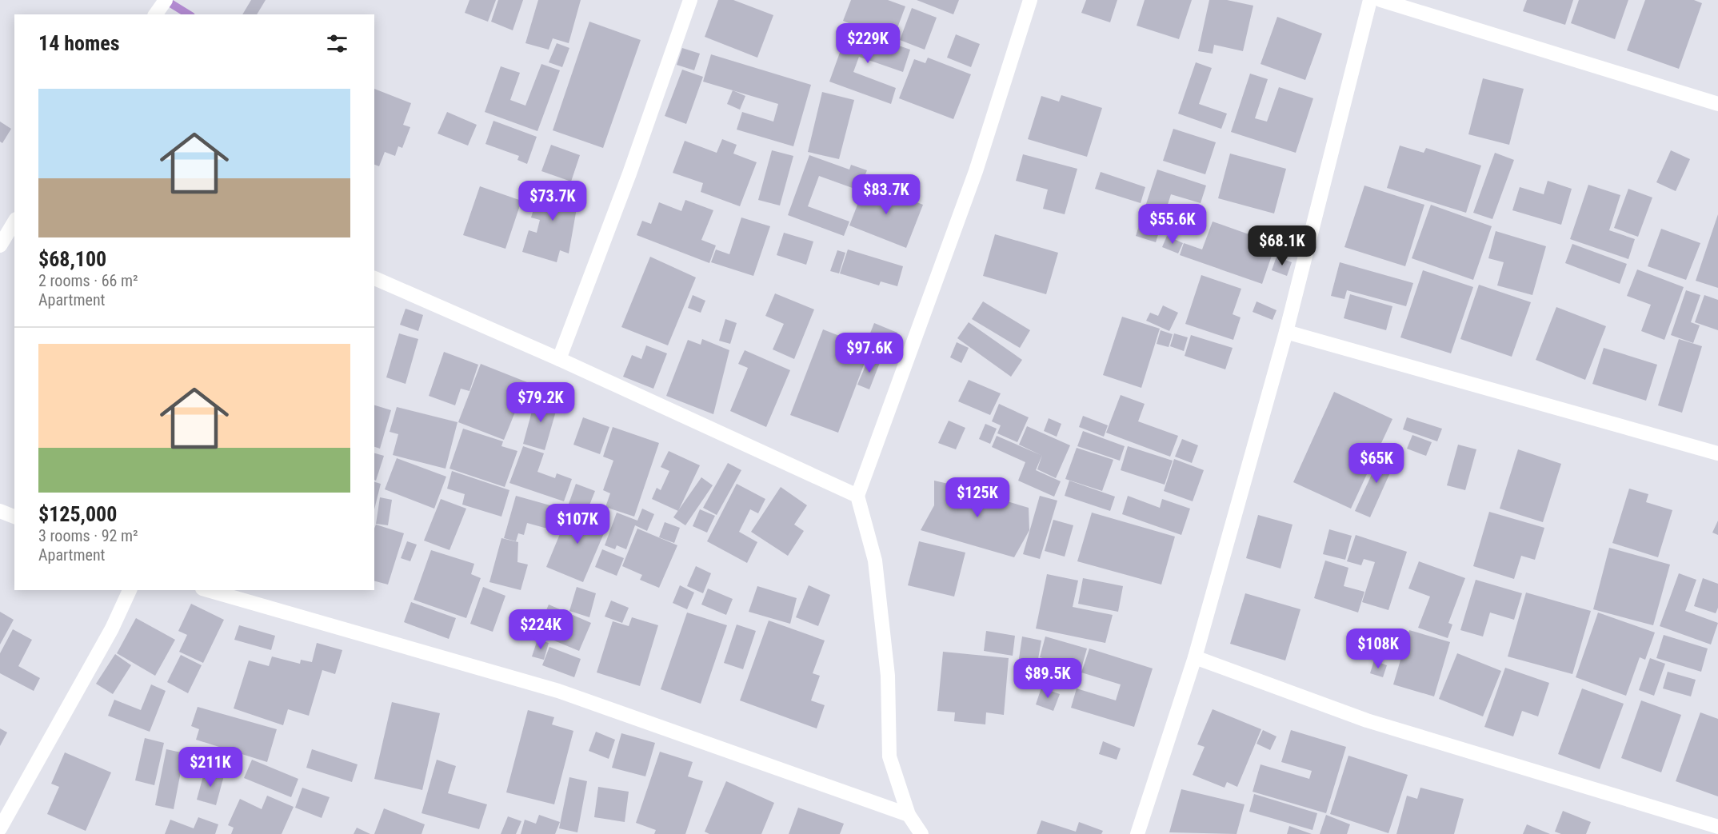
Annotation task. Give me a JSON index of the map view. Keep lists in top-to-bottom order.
{
  "page": {
    "heading": "14 homes",
    "price": [
      "$229K",
      "$83.7K",
      "$73.7K",
      "$55.6K",
      "$68.1K",
      "$97.6K",
      "$79.2K",
      "$65K",
      "$125K",
      "$107K",
      "$224K",
      "$108K",
      "$89.5K",
      "$211K"
    ],
    "list": [
      {
        "name": "$68,100",
        "note": "2 rooms · 66 m² · Apartment"
      },
      {
        "name": "$125,000",
        "note": "3 rooms · 92 m² · Apartment"
      }
    ]
  }
}
